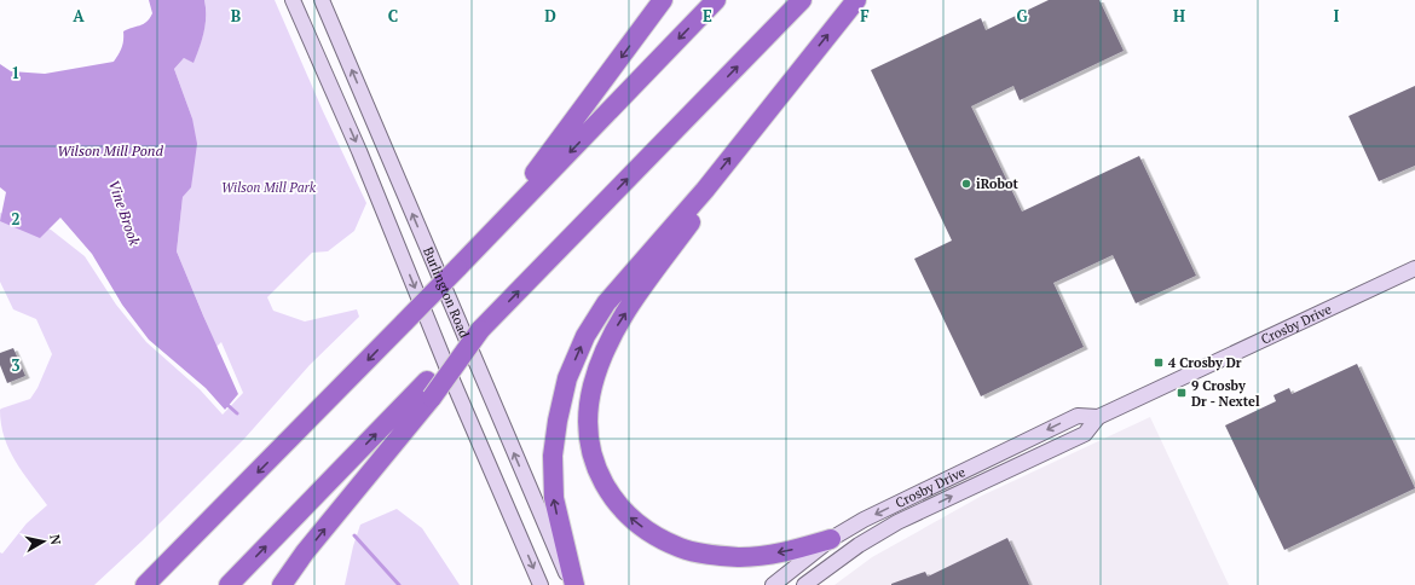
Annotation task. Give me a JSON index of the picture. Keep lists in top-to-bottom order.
{
  "streets": {
    "main road": ["Burlington Road", "Crosby Drive"]
  },
  "water": ["Wilson Mill Pond", "Vine Brook"],
  "parks": ["Wilson Mill Park"],
  "places": {
    "other": ["iRobot"],
    "transit": ["4 Crosby Dr", "9 Crosby Dr - Nextel"]
  },
  "north": "right",
  "grid": {
    "columns": [
      "A",
      "B",
      "C",
      "D",
      "E",
      "F",
      "G",
      "H",
      "I"
    ],
    "rows": ["1", "2", "3"]
  }
}
